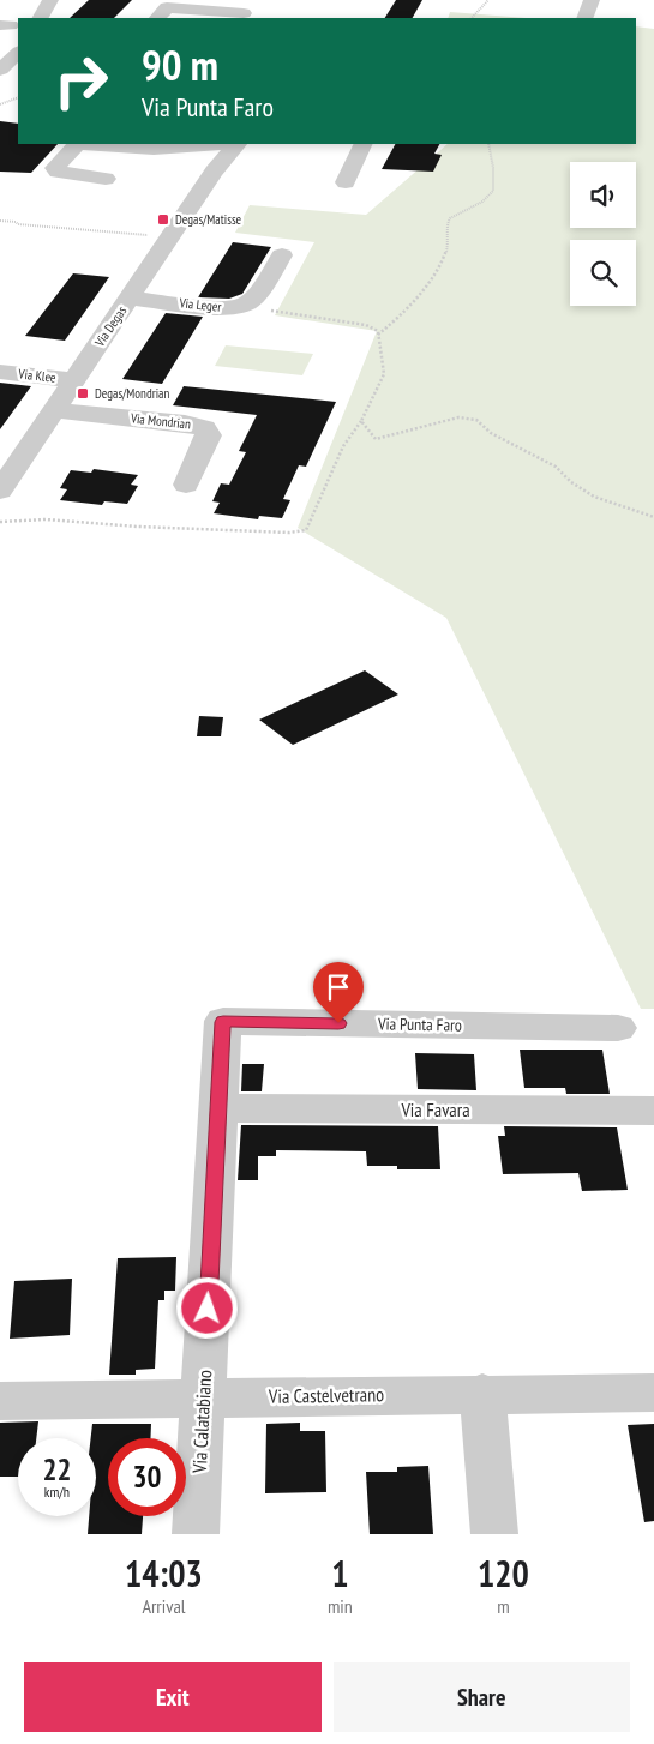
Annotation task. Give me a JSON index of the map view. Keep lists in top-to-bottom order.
{
  "streets": {
    "street": [
      "Via Leger",
      "Via Degas",
      "Via Klee",
      "Via Mondrian",
      "Via Punta Faro",
      "Via Favara",
      "Via Castelvetrano",
      "Via Calatabiano"
    ]
  },
  "crossings": [
    ["Via Leger", "Via Degas"],
    ["Via Degas", "Via Klee"],
    ["Via Degas", "Via Mondrian"],
    ["Via Punta Faro", "Via Calatabiano"],
    ["Via Favara", "Via Calatabiano"],
    ["Via Castelvetrano", "Via Calatabiano"]
  ],
  "places": {
    "transit": ["Degas/Matisse", "Degas/Mondrian"]
  },
  "page": {
    "turn": ["90 m", "Via Punta Faro"],
    "speed": "22 km/h",
    "limit": "30",
    "eta": [
      "14:03",
      "Arrival",
      "1",
      "min",
      "120",
      "m"
    ],
    "buttons": ["Exit", "Share"]
  }
}
